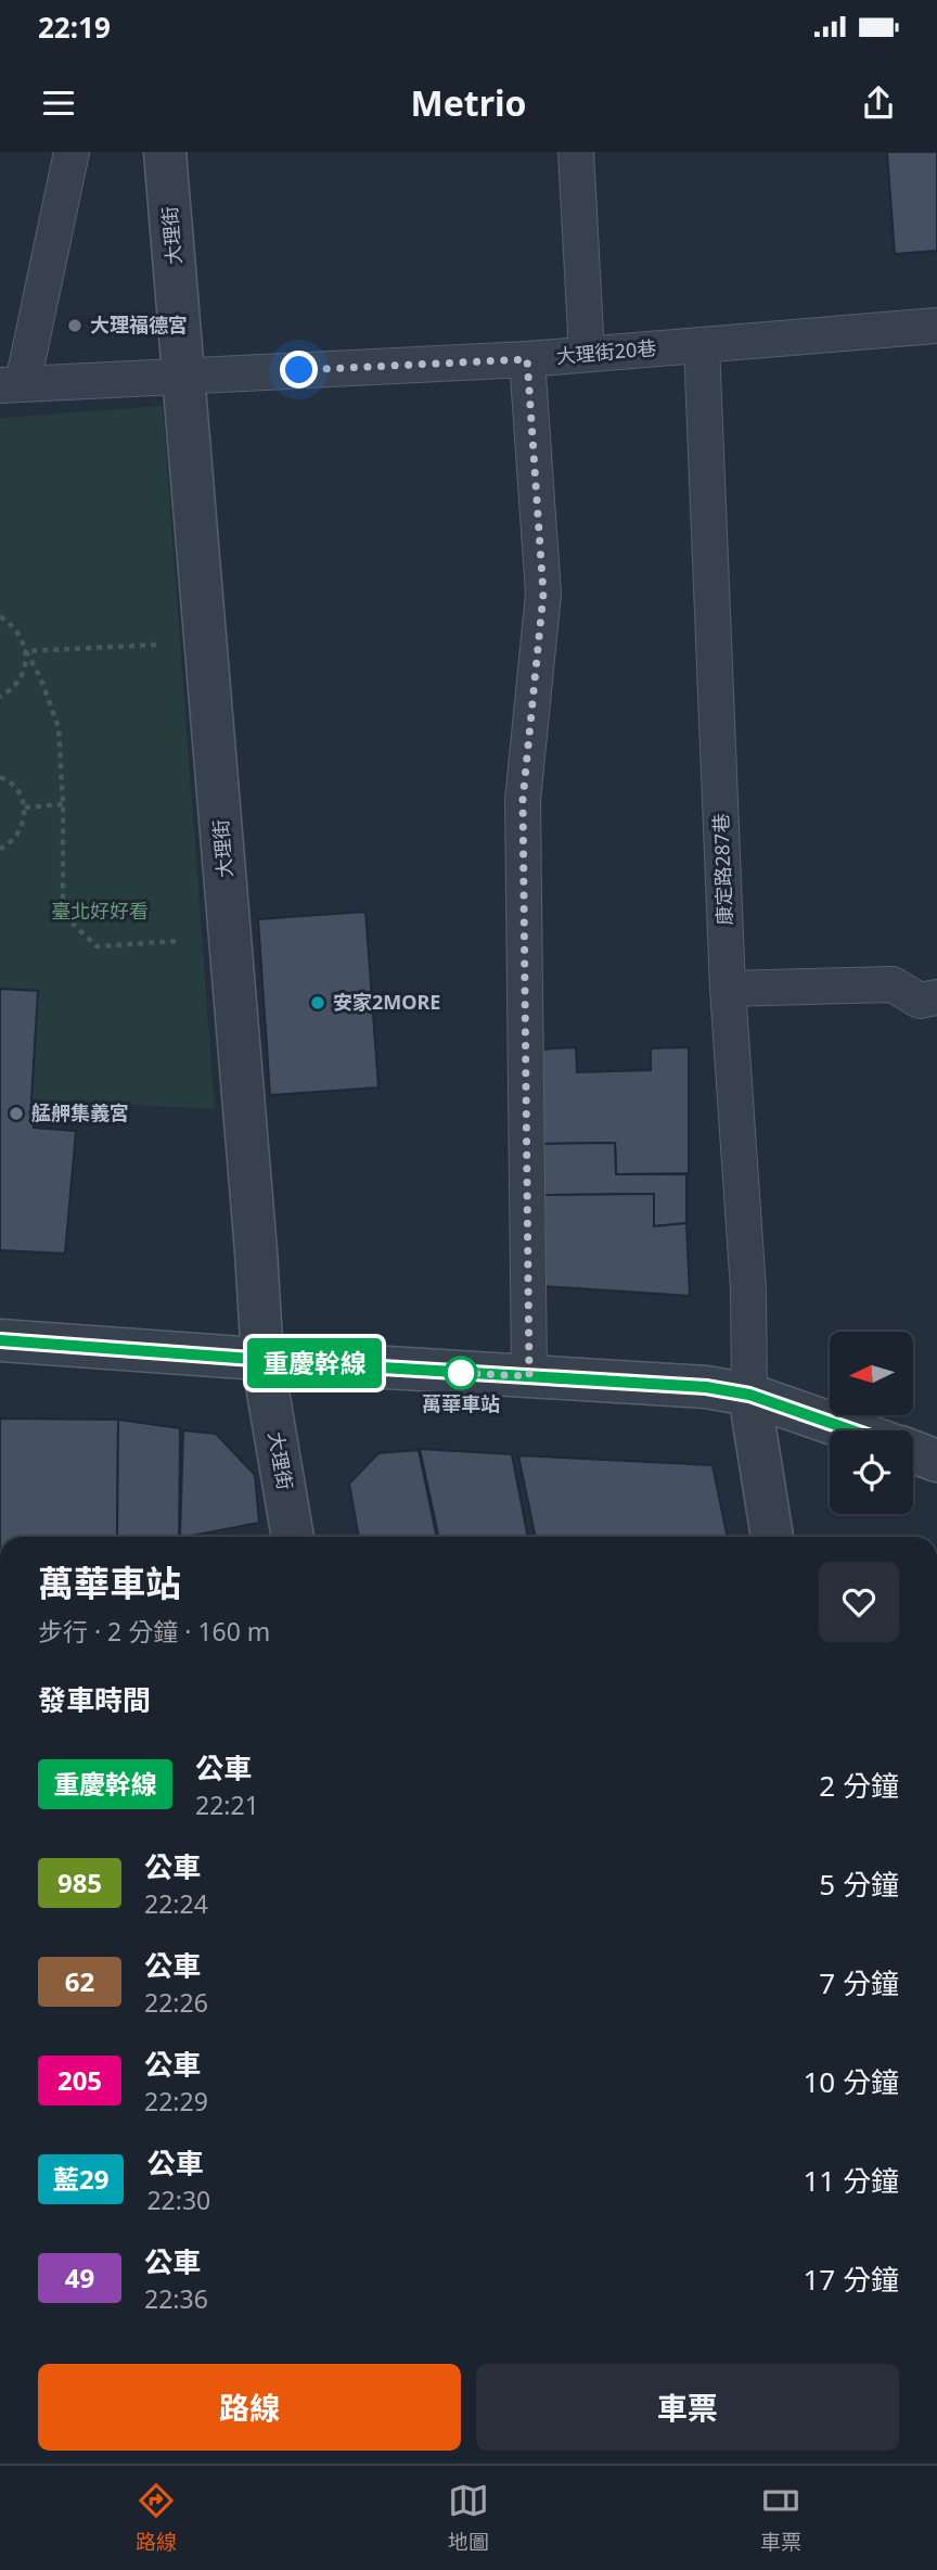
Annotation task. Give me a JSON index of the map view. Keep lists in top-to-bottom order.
{
  "streets": {
    "street": ["大理街"],
    "lane": ["大理街20巷", "康定路287巷"]
  },
  "crossings": [
    ["大理街", "大理街20巷"],
    ["大理街20巷", "康定路287巷"]
  ],
  "parks": ["臺北好好看"],
  "places": [
    "大理福德宮",
    "安家2MORE",
    "艋舺集義宮",
    "萬華車站"
  ],
  "lines": ["bus line 重慶幹線"],
  "north": "left",
  "page": {
    "status": "22:19",
    "header": "Metrio",
    "on_map": "重慶幹線",
    "heading": [
      ["萬華車站", "步行 · 2 分鐘 · 160 m"],
      "發車時間"
    ],
    "list": [
      {
        "mark": "重慶幹線",
        "name": "公車",
        "note": "22:21",
        "value": "2 分鐘"
      },
      {
        "mark": "985",
        "name": "公車",
        "note": "22:24",
        "value": "5 分鐘"
      },
      {
        "mark": "62",
        "name": "公車",
        "note": "22:26",
        "value": "7 分鐘"
      },
      {
        "mark": "205",
        "name": "公車",
        "note": "22:29",
        "value": "10 分鐘"
      },
      {
        "mark": "藍29",
        "name": "公車",
        "note": "22:30",
        "value": "11 分鐘"
      },
      {
        "mark": "49",
        "name": "公車",
        "note": "22:36",
        "value": "17 分鐘"
      }
    ],
    "buttons": ["路線", "車票"],
    "tabs": ["路線", "地圖", "車票"]
  }
}
